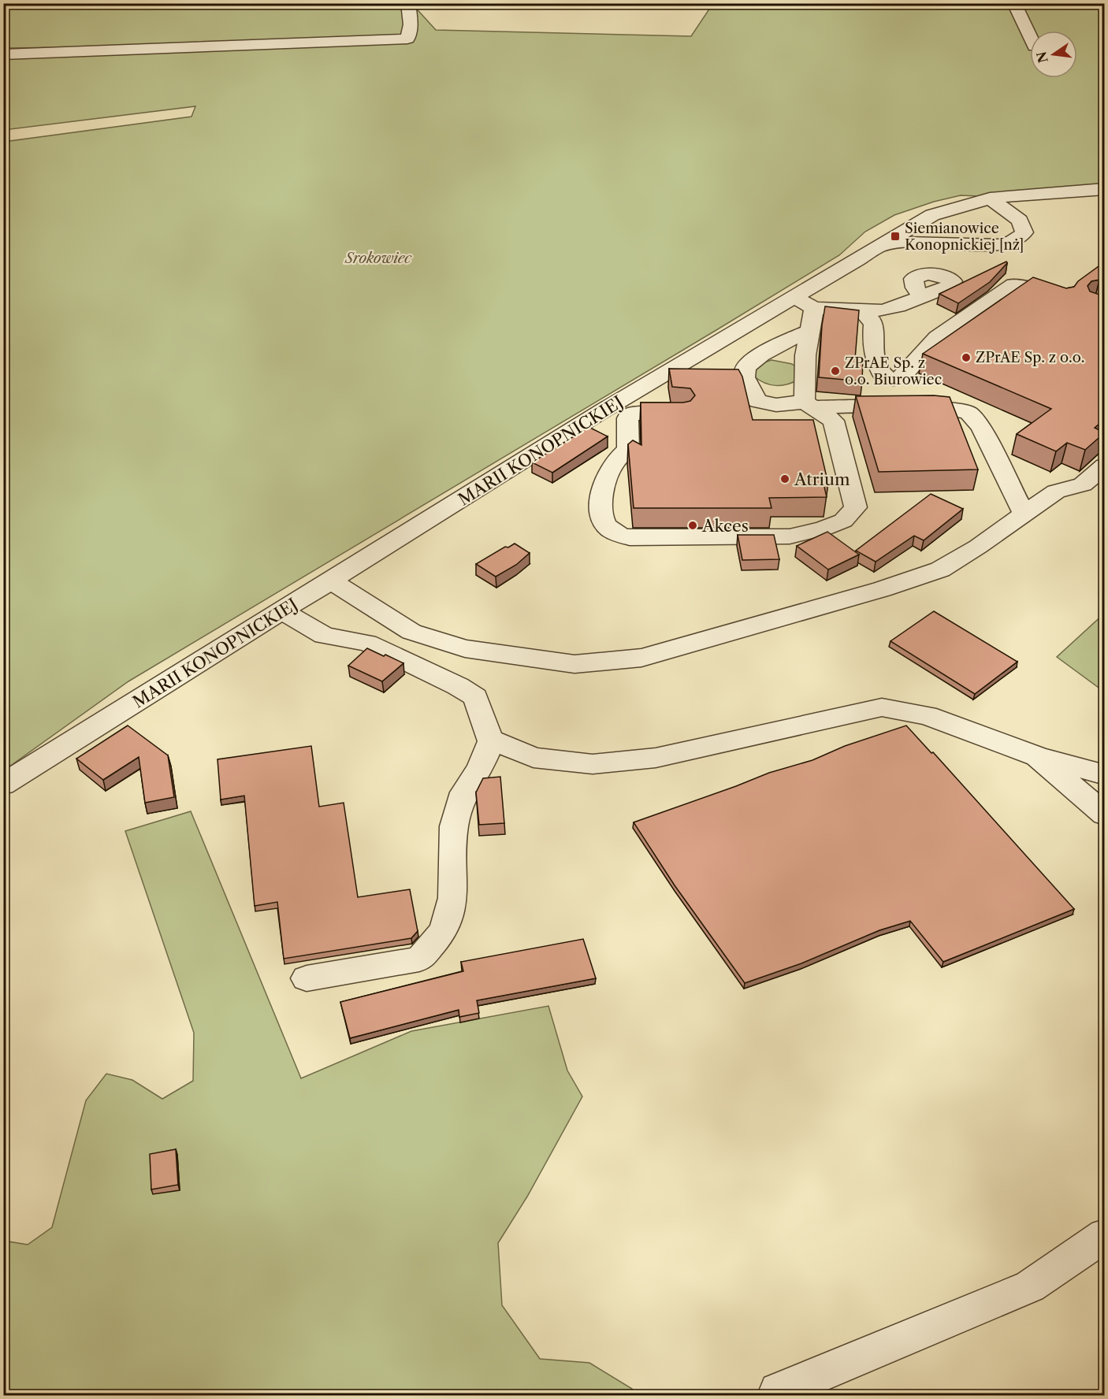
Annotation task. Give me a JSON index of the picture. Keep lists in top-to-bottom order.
{
  "streets": {
    "street": ["MARII KONOPNICKIEJ"]
  },
  "parks": ["Srokowiec"],
  "places": {
    "transit": ["Siemianowice Konopnickiej [nż]"],
    "other": [
      "ZPrAE Sp. z o.o.",
      "ZPrAE Sp. z o.o. Biurowiec",
      "Atrium",
      "Akces"
    ]
  },
  "north": "left"
}
